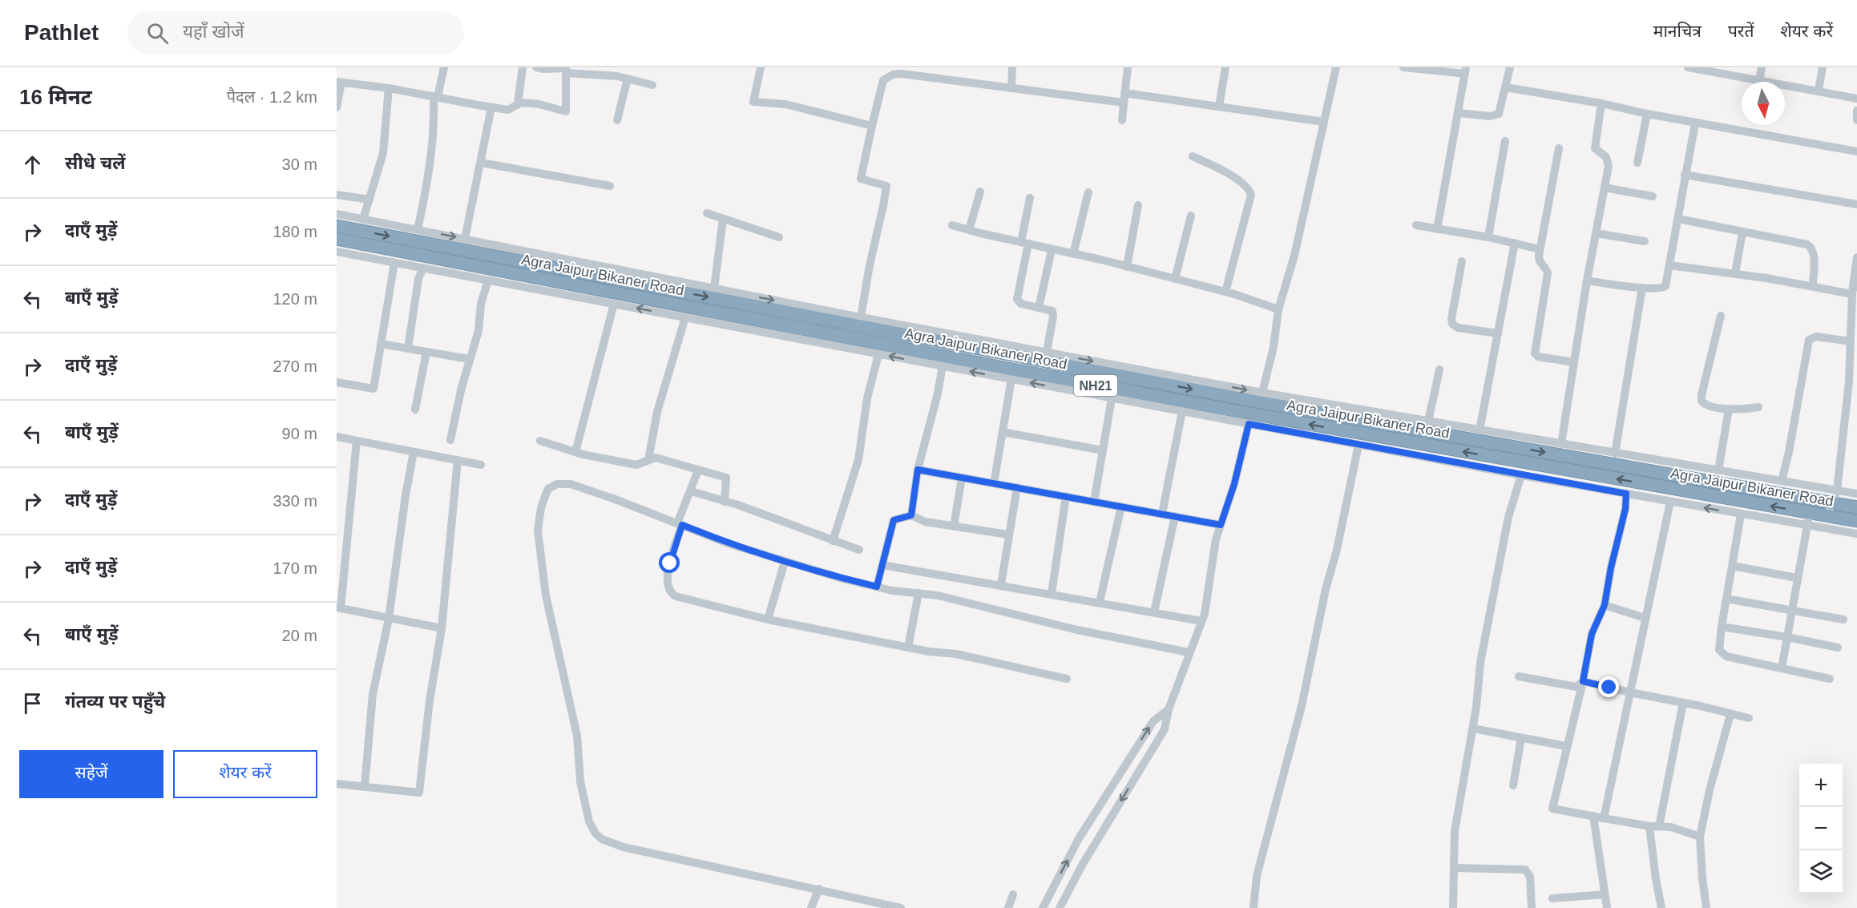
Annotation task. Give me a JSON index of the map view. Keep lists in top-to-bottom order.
{
  "streets": {
    "highway": ["Agra Jaipur Bikaner Road", "NH21"]
  },
  "north": "bottom",
  "page": {
    "header": "Pathlet",
    "search": "यहाँ खोजें",
    "nav": ["मानचित्र", "परतें", "शेयर करें"],
    "heading": ["16 मिनट", "पैदल · 1.2 km"],
    "list": [
      ["सीधे चलें", "30 m"],
      ["दाएँ मुड़ें", "180 m"],
      ["बाएँ मुड़ें", "120 m"],
      ["दाएँ मुड़ें", "270 m"],
      ["बाएँ मुड़ें", "90 m"],
      ["दाएँ मुड़ें", "330 m"],
      ["दाएँ मुड़ें", "170 m"],
      ["बाएँ मुड़ें", "20 m"],
      "गंतव्य पर पहुँचे"
    ],
    "buttons": ["सहेजें", "शेयर करें"],
    "map_buttons": ["+", "−"]
  }
}
